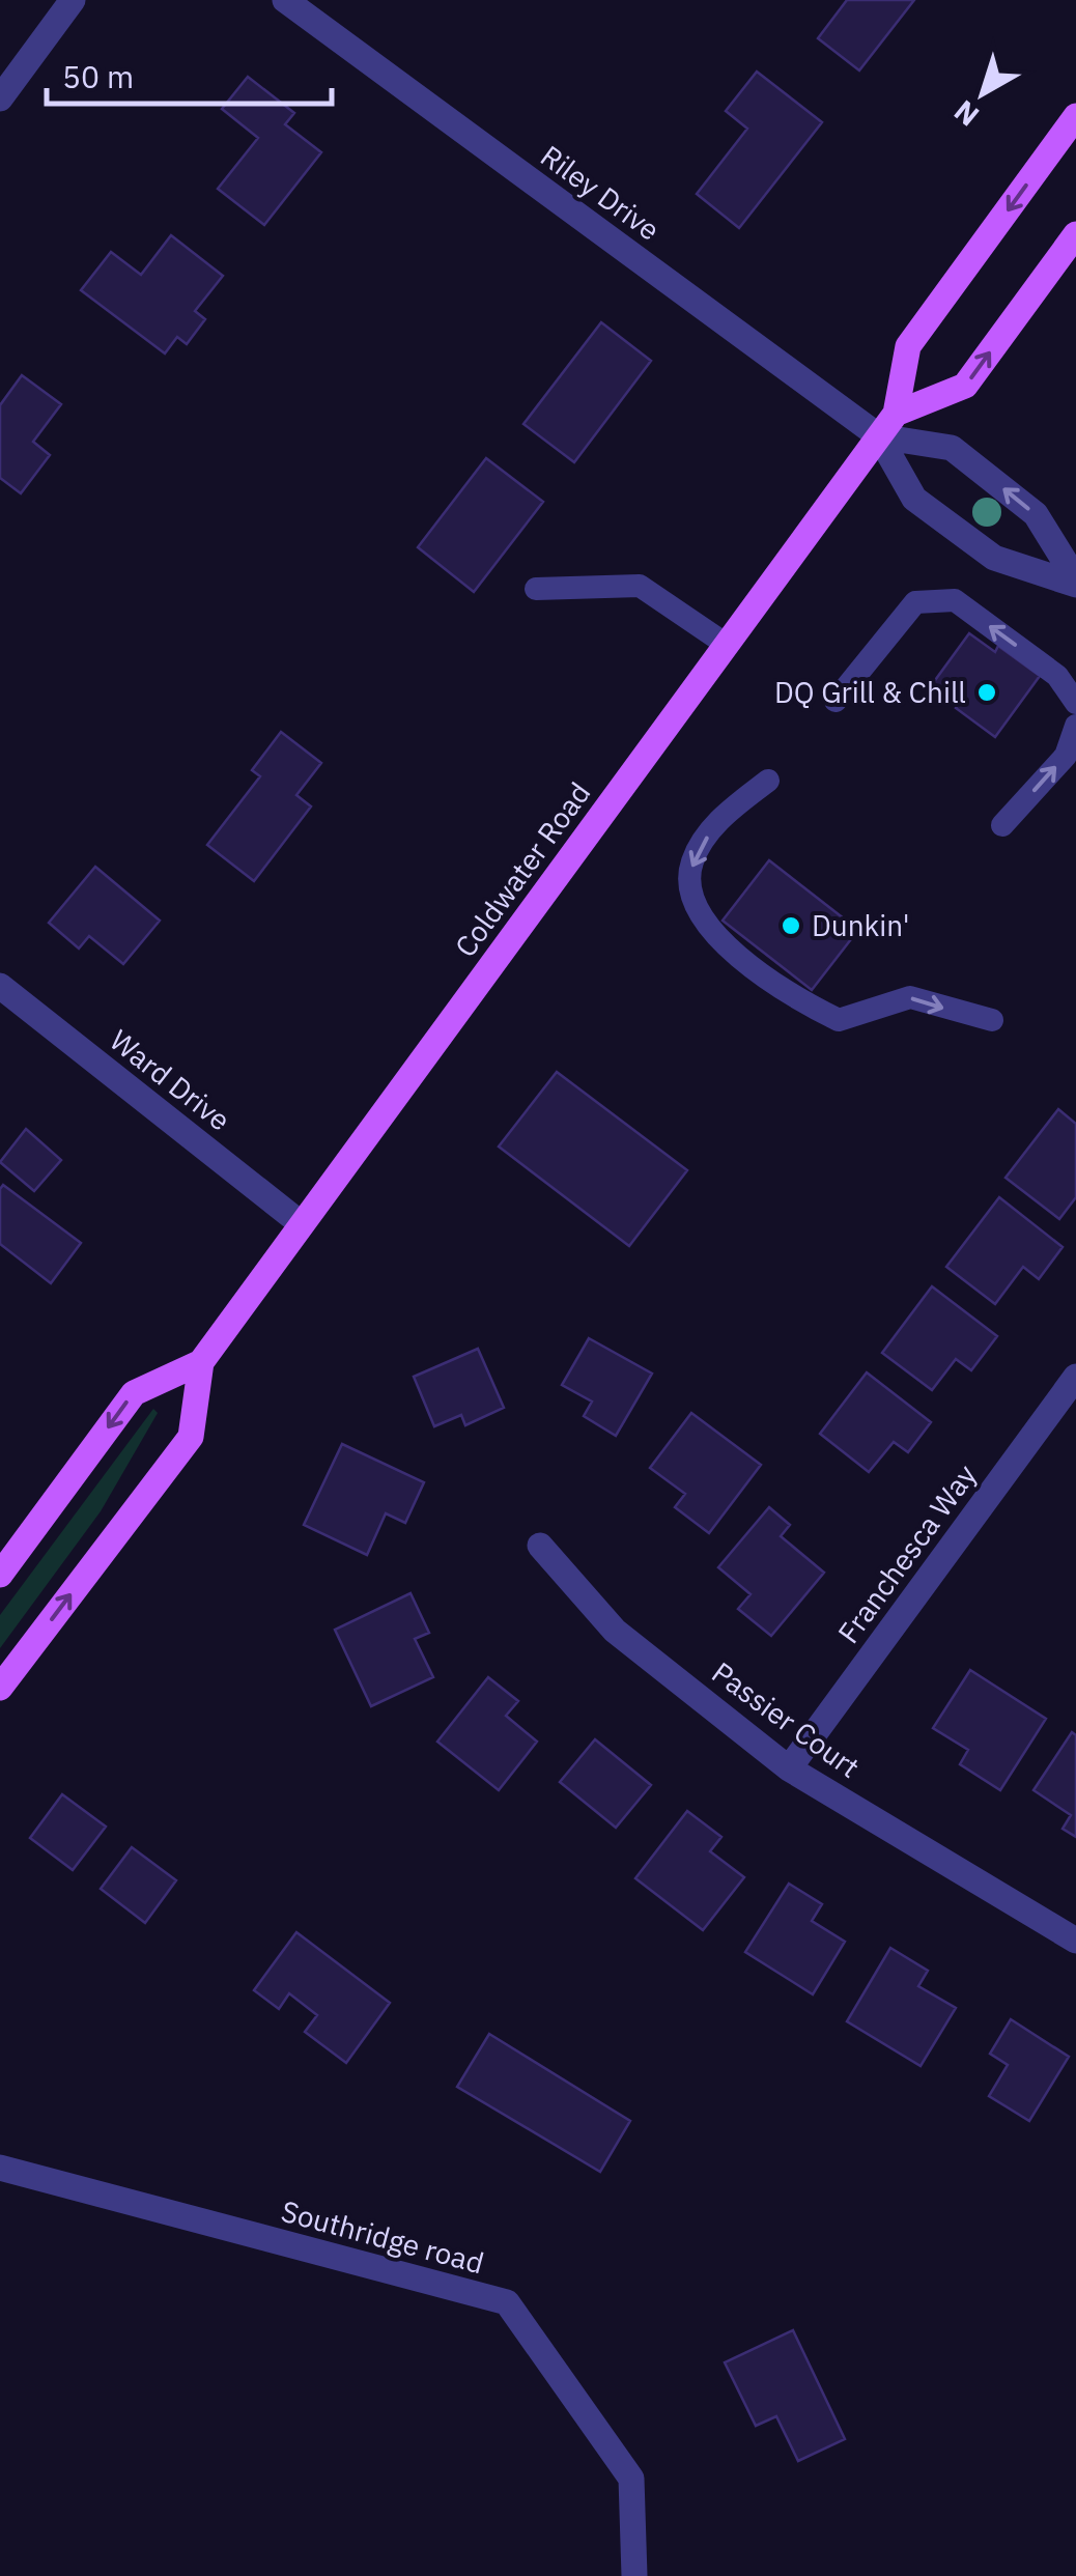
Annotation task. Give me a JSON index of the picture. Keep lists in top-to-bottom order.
{
  "streets": {
    "main road": ["Coldwater Road"],
    "street": [
      "Riley Drive",
      "Ward Drive",
      "Franchesca Way",
      "Passier Court",
      "Southridge road"
    ]
  },
  "crossings": [
    ["Riley Drive", "Coldwater Road"],
    ["Coldwater Road", "Ward Drive"],
    ["Franchesca Way", "Passier Court"]
  ],
  "places": ["DQ Grill & Chill", "Dunkin'"],
  "scale_bar": "50 m",
  "north": "bottom left"
}
